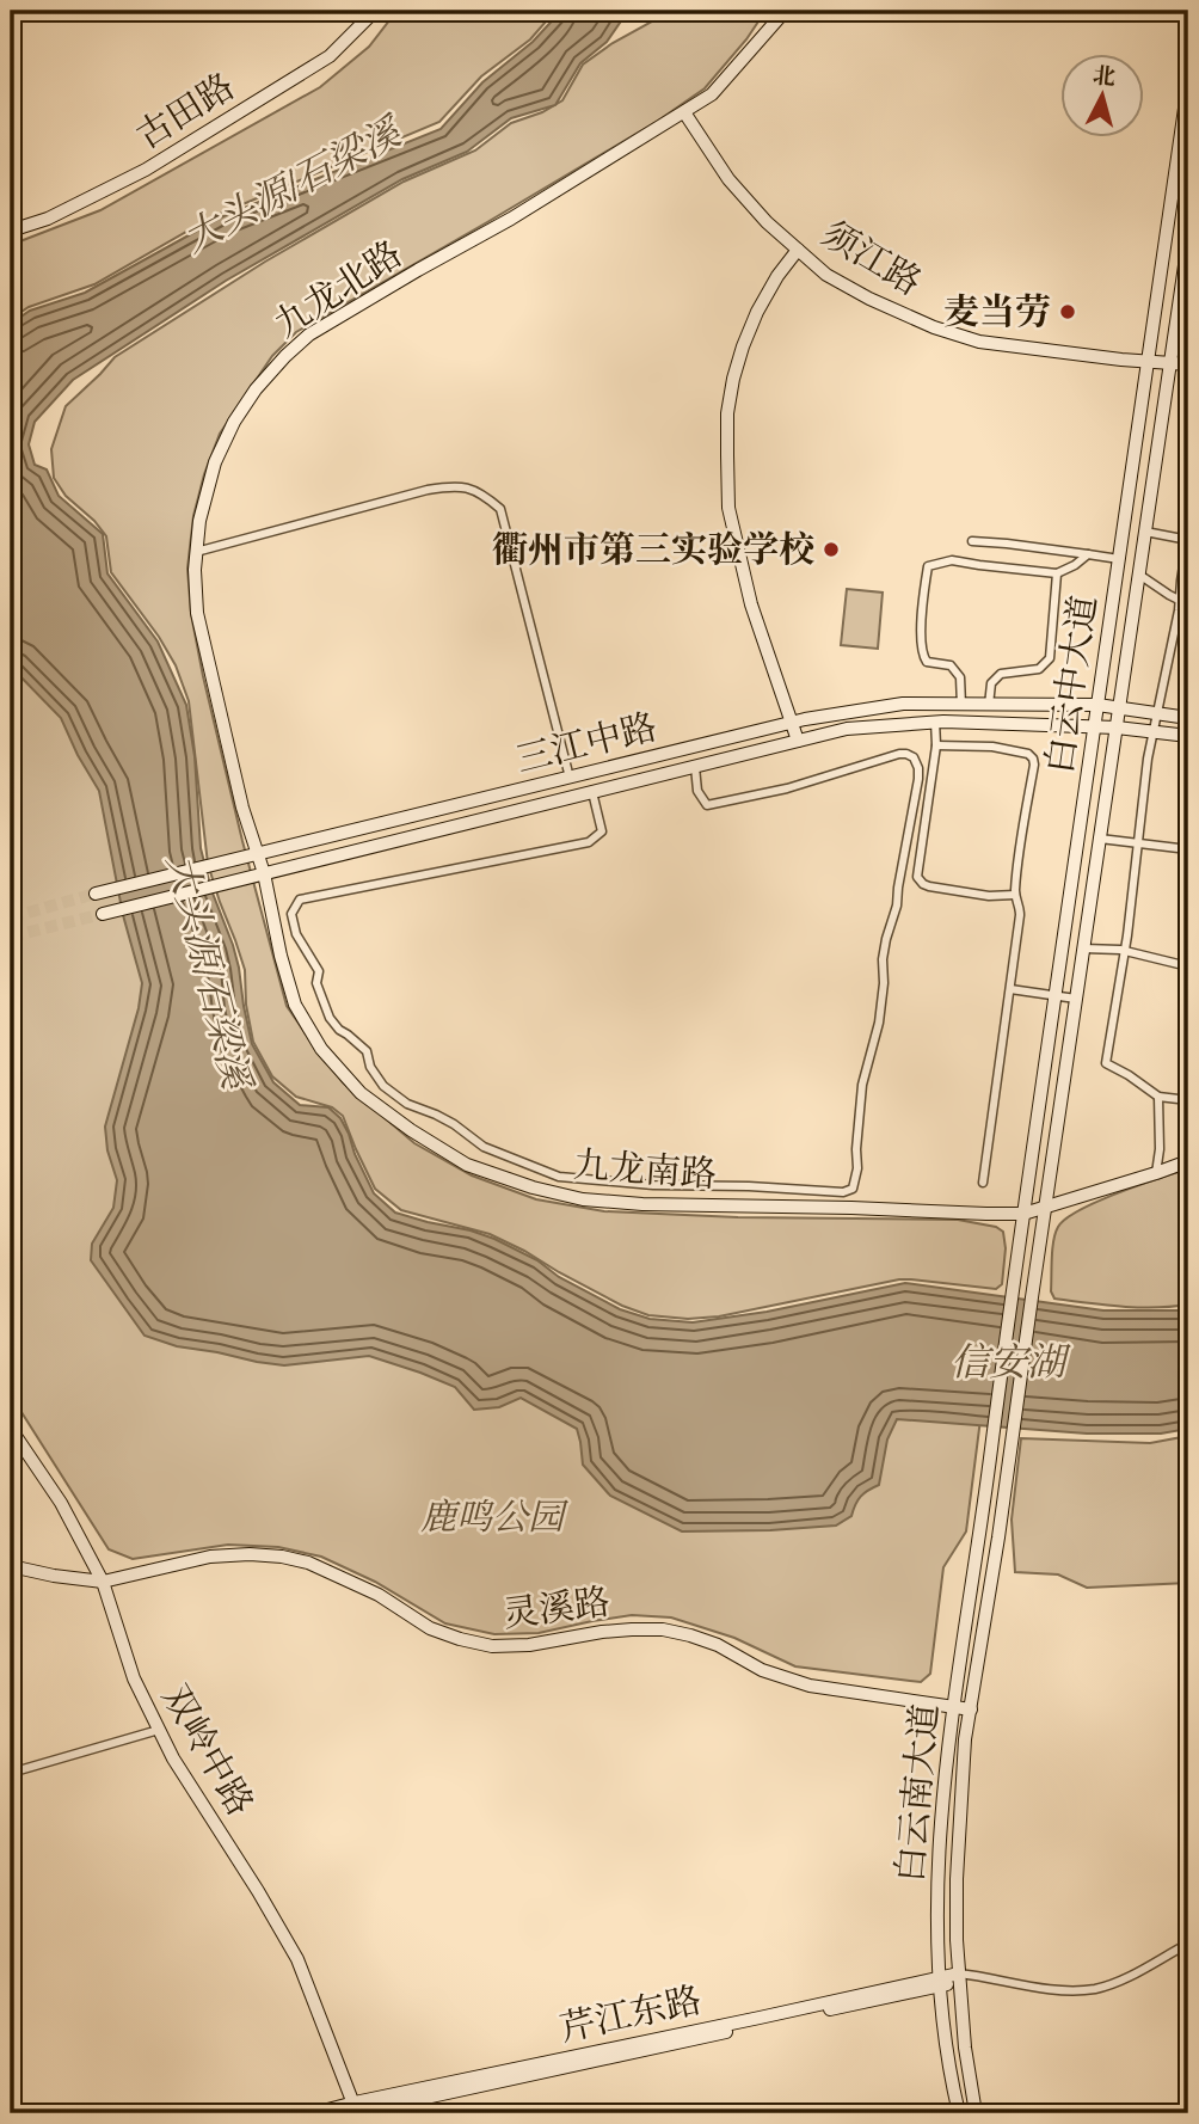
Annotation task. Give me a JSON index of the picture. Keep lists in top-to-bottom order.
{
  "streets": {
    "street": [
      "古田路",
      "须江路",
      "九龙北路",
      "白云中大道",
      "三江中路",
      "九龙南路",
      "灵溪路",
      "双岭中路",
      "白云南大道",
      "芹江东路"
    ]
  },
  "crossings": [
    ["须江路", "九龙北路"],
    ["须江路", "白云中大道"],
    ["九龙北路", "三江中路"],
    ["九龙北路", "九龙南路"],
    ["白云中大道", "三江中路"],
    ["白云中大道", "九龙南路"],
    ["白云中大道", "白云南大道"],
    ["三江中路", "九龙南路"],
    ["灵溪路", "双岭中路"],
    ["灵溪路", "白云南大道"],
    ["双岭中路", "芹江东路"],
    ["白云南大道", "芹江东路"]
  ],
  "water": ["大头源/石梁溪", "信安湖"],
  "parks": ["鹿鸣公园"],
  "places": ["麦当劳", "衢州市第三实验学校"],
  "north": "top"
}
